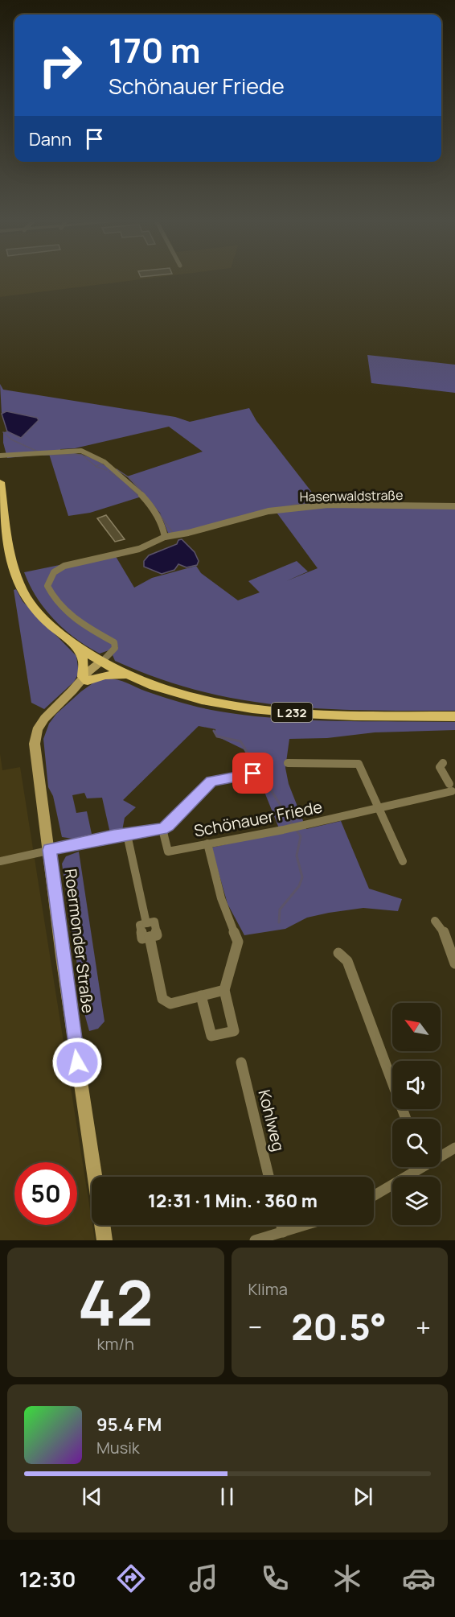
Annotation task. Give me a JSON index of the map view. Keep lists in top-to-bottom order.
{
  "streets": {
    "main road": ["L 232", "Roermonder Straße"],
    "street": ["Hasenwaldstraße", "Schönauer Friede", "Kohlweg"]
  },
  "crossings": [
    ["Hasenwaldstraße", "L 232"],
    ["Hasenwaldstraße", "Roermonder Straße"],
    ["L 232", "Roermonder Straße"]
  ],
  "north": "top left",
  "page": {
    "turn": ["170 m", "Schönauer Friede"],
    "then": "Dann",
    "limit": "50",
    "trip": "12:31 · 1 Min. · 360 m",
    "tile": [
      ["42", "km/h"],
      "Klima"
    ],
    "heat": ["−", "20.5°", "+"],
    "song": ["95.4 FM", "Musik"],
    "tabs": "12:30"
  }
}
